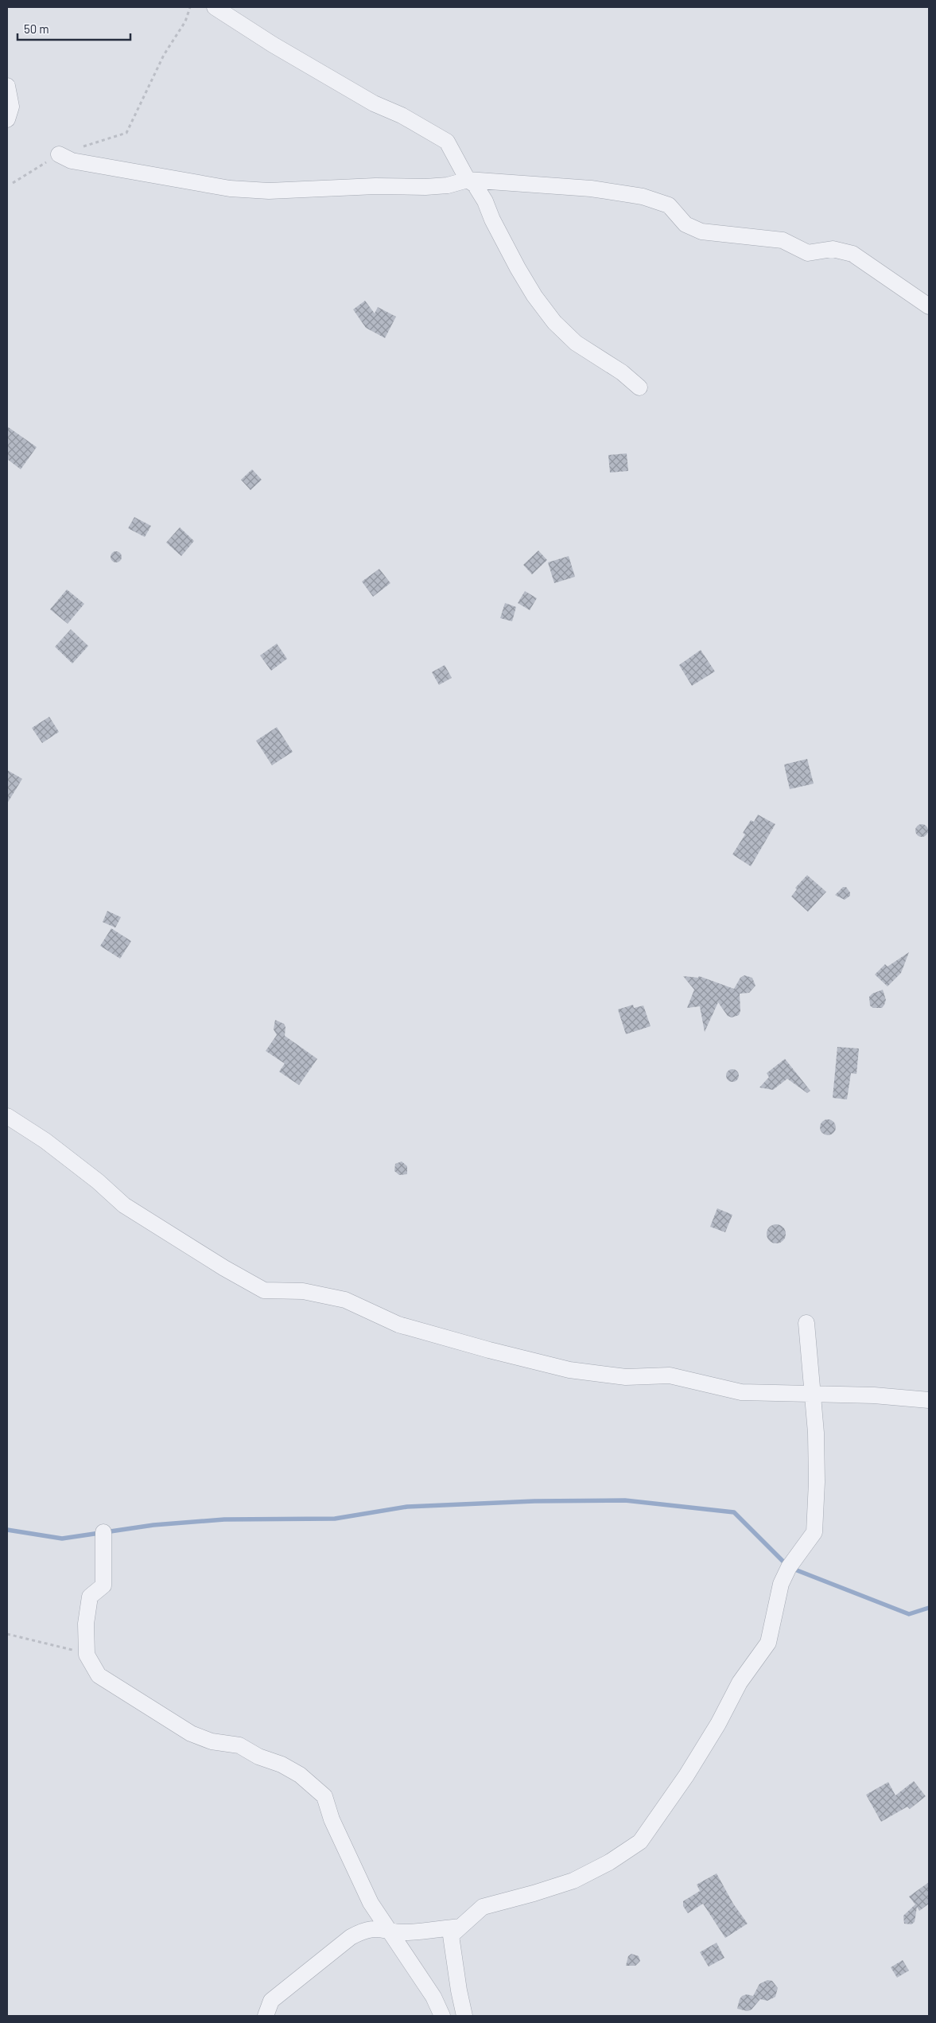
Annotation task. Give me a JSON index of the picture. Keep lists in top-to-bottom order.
{
  "scale_bar": "50 m"
}
